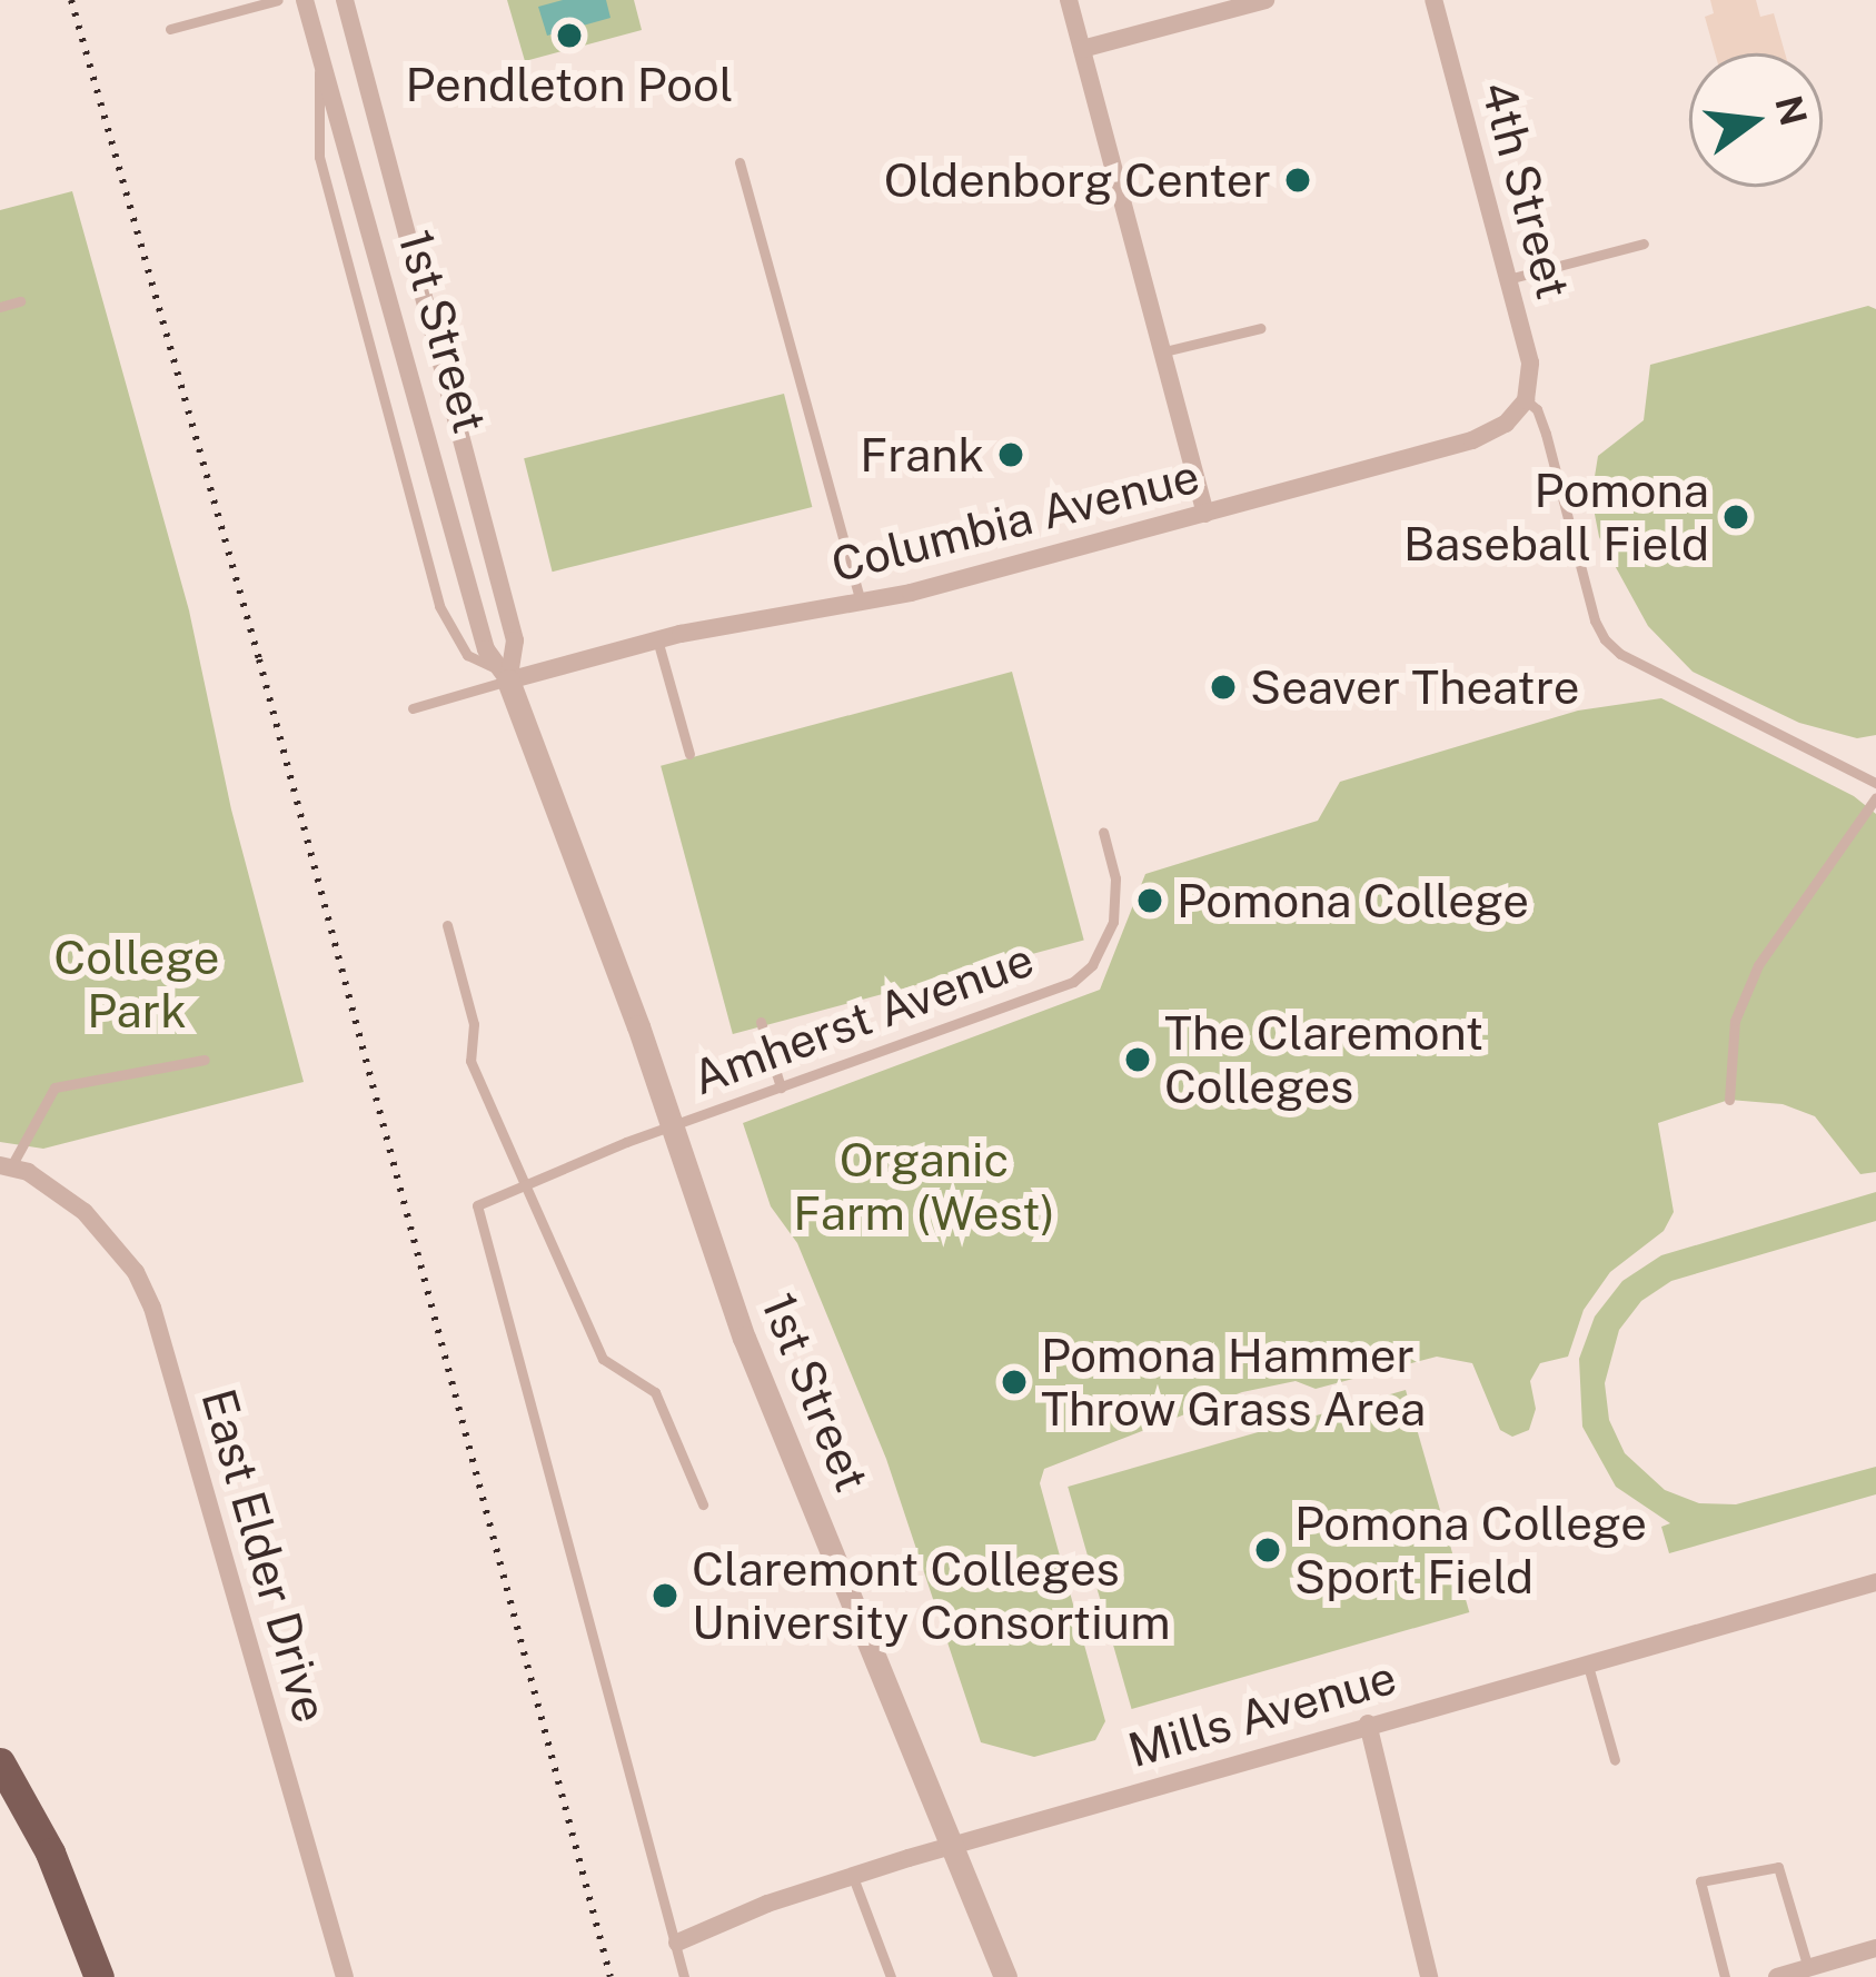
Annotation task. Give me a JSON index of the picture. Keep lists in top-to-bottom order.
{
  "streets": {
    "street": [
      "4th Street",
      "1st Street",
      "Columbia Avenue",
      "East Elder Drive",
      "Mills Avenue"
    ],
    "lane": ["Amherst Avenue"]
  },
  "crossings": [
    ["4th Street", "Columbia Avenue"],
    ["1st Street", "Columbia Avenue"],
    ["1st Street", "Amherst Avenue"],
    ["1st Street", "Mills Avenue"],
    ["Amherst Avenue", "Mills Avenue"]
  ],
  "parks": ["College Park", "Organic Farm (West)"],
  "places": [
    "Pendleton Pool",
    "Oldenborg Center",
    "Frank",
    "Pomona Baseball Field",
    "Seaver Theatre",
    "Pomona College",
    "The Claremont Colleges",
    "Pomona Hammer Throw Grass Area",
    "Pomona College Sport Field",
    "Claremont Colleges University Consortium"
  ],
  "north": "right"
}
